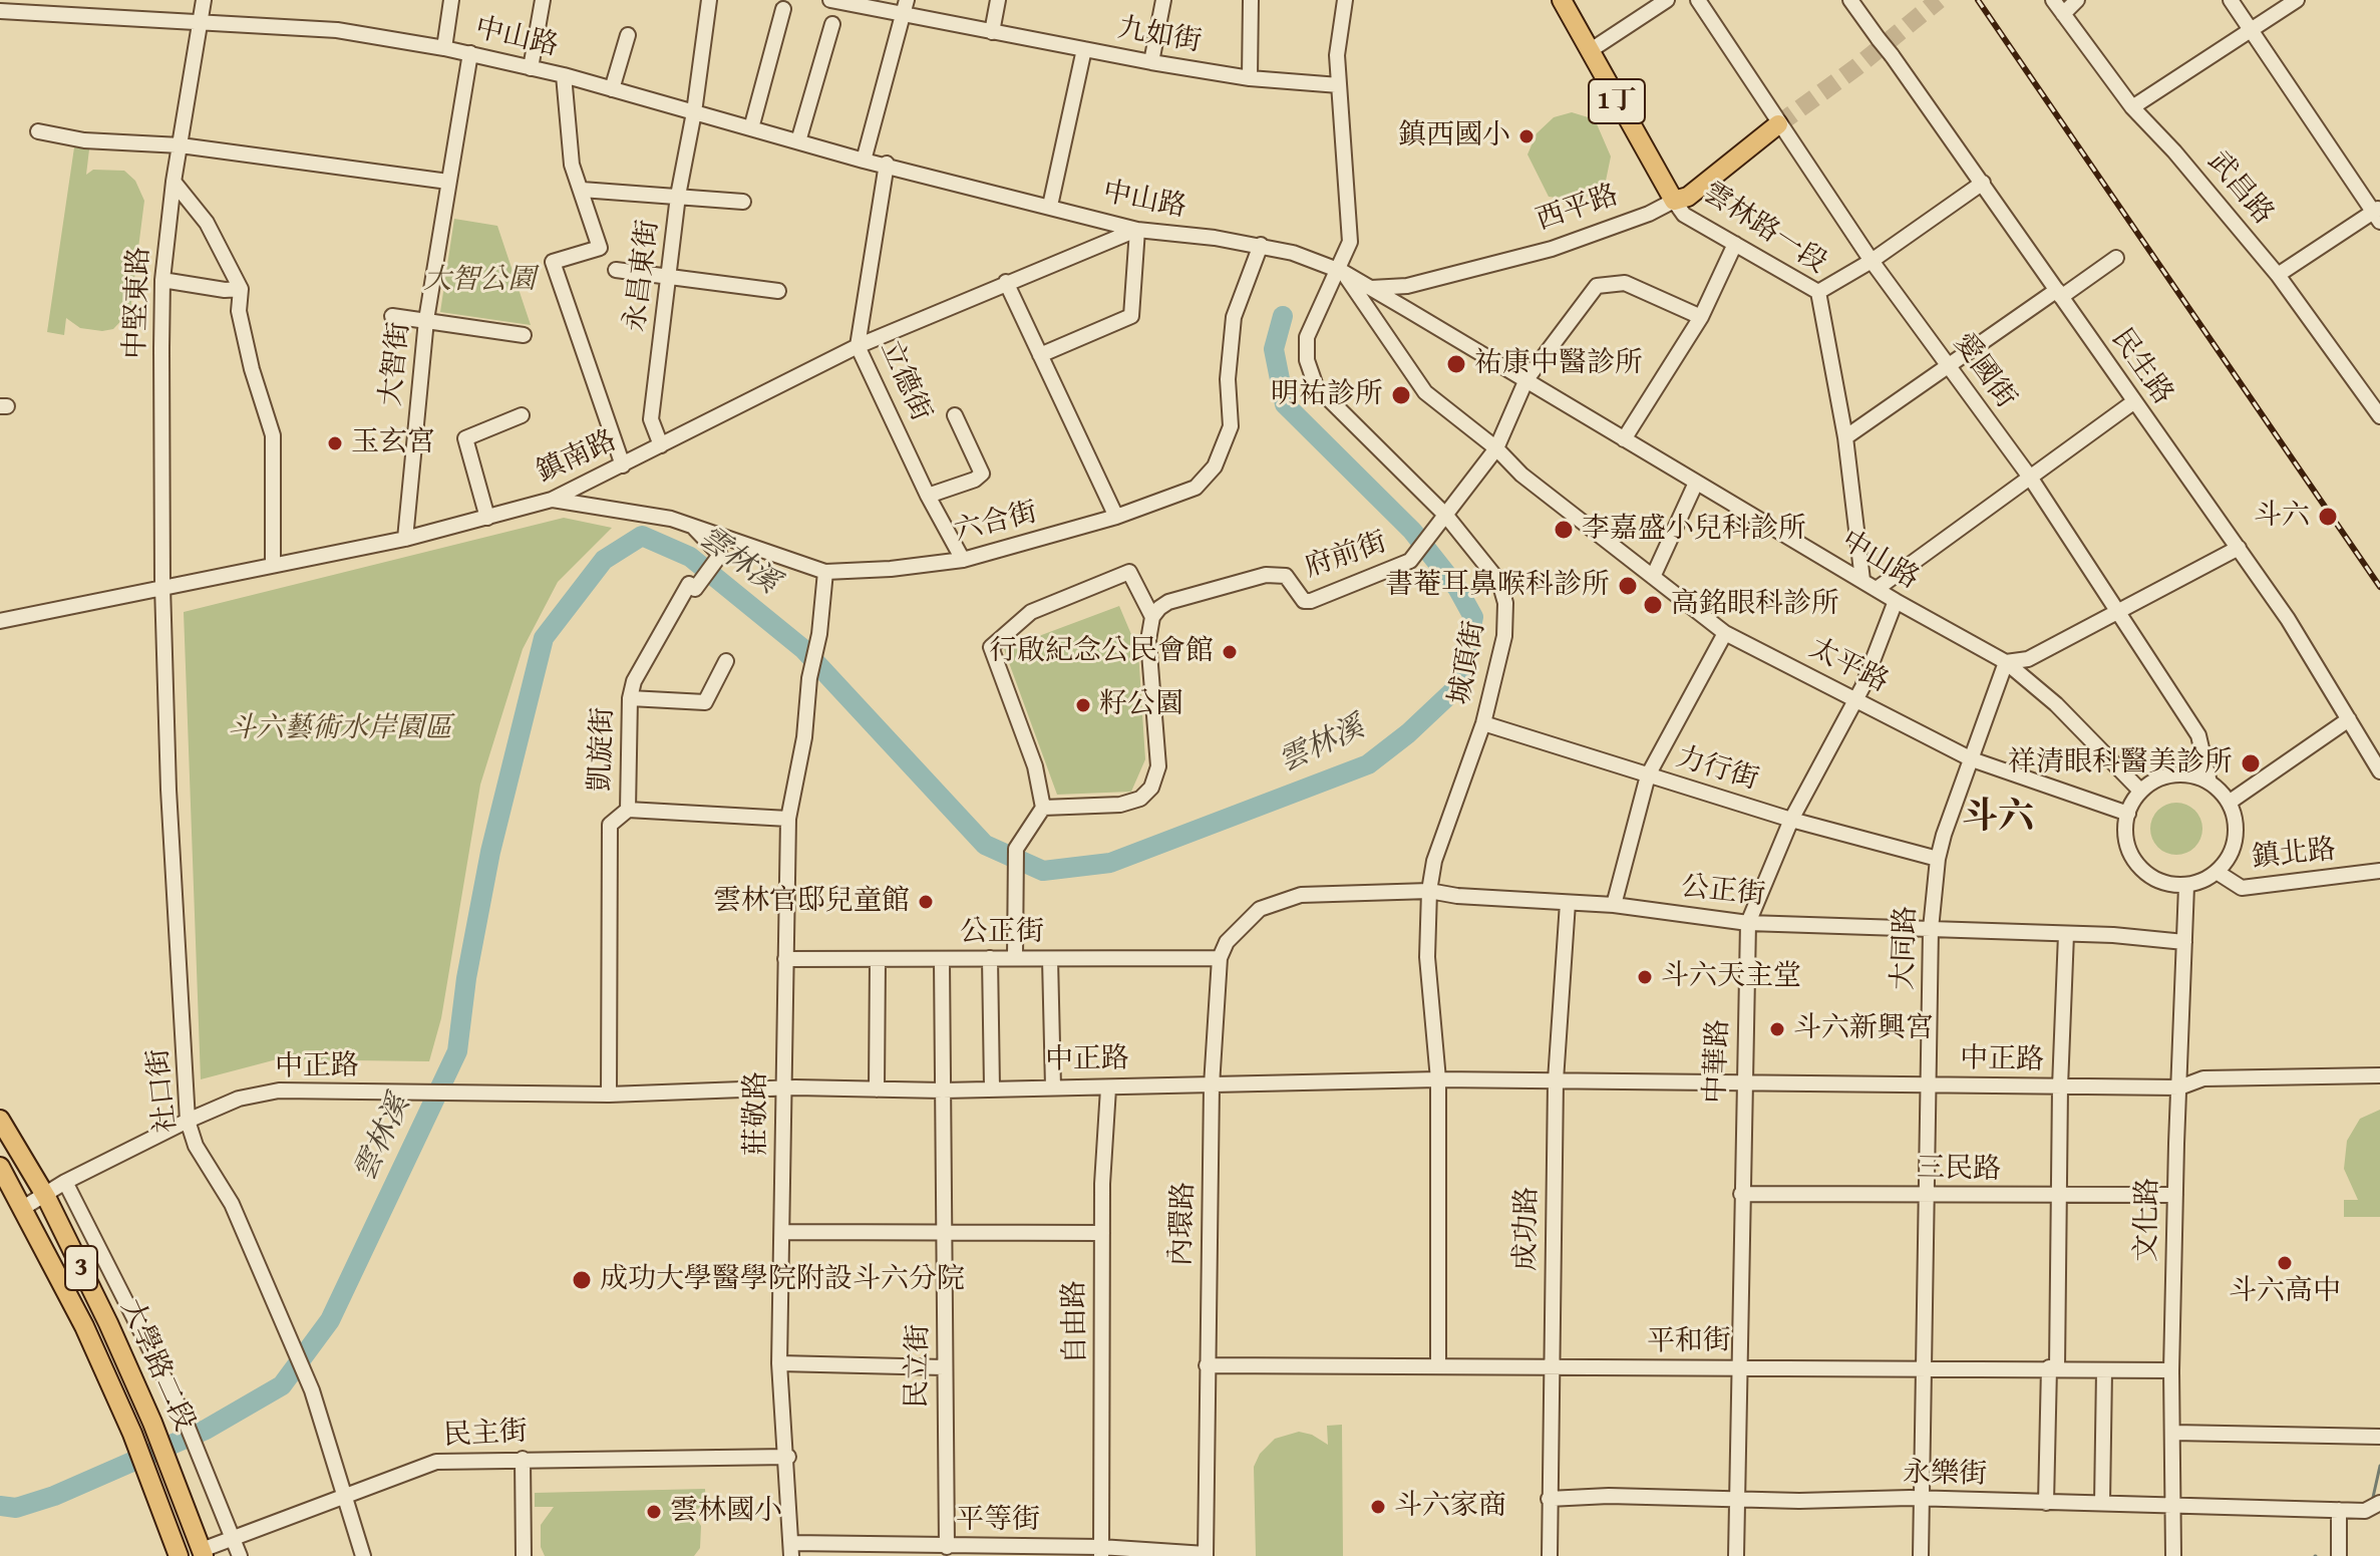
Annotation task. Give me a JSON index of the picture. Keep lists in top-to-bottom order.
{
  "streets": {
    "main road": [
      "1丁",
      "西平路",
      "雲林路一段",
      "3",
      "大學路二段"
    ],
    "street": [
      "九如街",
      "中山路",
      "武昌路",
      "永昌東街",
      "中堅東路",
      "大智街",
      "民生路",
      "愛國街",
      "立德街",
      "鎮南路",
      "六合街",
      "府前街",
      "城頂街",
      "太平路",
      "凱旋街",
      "力行街",
      "鎮北路",
      "公正街",
      "大同路",
      "中正路",
      "中華路",
      "社口街",
      "莊敬路",
      "三民路",
      "文化路",
      "內環路",
      "成功路",
      "自由路",
      "平和街",
      "民立街",
      "民主街",
      "永樂街",
      "平等街"
    ]
  },
  "crossings": [
    ["九如街", "城頂街"],
    ["中山路", "西平路"],
    ["中山路", "雲林路一段"],
    ["中山路", "永昌東街"],
    ["中山路", "中堅東路"],
    ["中山路", "大智街"],
    ["中山路", "愛國街"],
    ["中山路", "立德街"],
    ["中山路", "鎮南路"],
    ["中山路", "六合街"],
    ["中山路", "府前街"],
    ["中山路", "城頂街"],
    ["中山路", "太平路"],
    ["中山路", "鎮北路"],
    ["中山路", "大同路"],
    ["中山路", "中華路"],
    ["中山路", "文化路"],
    ["西平路", "雲林路一段"],
    ["西平路", "愛國街"],
    ["永昌東街", "鎮南路"],
    ["中堅東路", "鎮南路"],
    ["中堅東路", "社口街"],
    ["大智街", "鎮南路"],
    ["愛國街", "太平路"],
    ["愛國街", "鎮北路"],
    ["愛國街", "文化路"],
    ["立德街", "鎮南路"],
    ["立德街", "六合街"],
    ["鎮南路", "六合街"],
    ["鎮南路", "社口街"],
    ["六合街", "凱旋街"],
    ["六合街", "莊敬路"],
    ["府前街", "城頂街"],
    ["府前街", "太平路"],
    ["城頂街", "太平路"],
    ["城頂街", "力行街"],
    ["城頂街", "公正街"],
    ["城頂街", "中正路"],
    ["城頂街", "平和街"],
    ["太平路", "鎮北路"],
    ["太平路", "大同路"],
    ["太平路", "中華路"],
    ["太平路", "文化路"],
    ["凱旋街", "莊敬路"],
    ["力行街", "大同路"],
    ["力行街", "中華路"],
    ["鎮北路", "文化路"],
    ["公正街", "大同路"],
    ["公正街", "中華路"],
    ["公正街", "莊敬路"],
    ["公正街", "文化路"],
    ["公正街", "內環路"],
    ["公正街", "成功路"],
    ["公正街", "民立街"],
    ["大同路", "中正路"],
    ["大同路", "三民路"],
    ["大同路", "平和街"],
    ["大同路", "永樂街"],
    ["中正路", "中華路"],
    ["中正路", "社口街"],
    ["中正路", "莊敬路"],
    ["中正路", "文化路"],
    ["中正路", "內環路"],
    ["中正路", "成功路"],
    ["中正路", "自由路"],
    ["中正路", "大學路二段"],
    ["中正路", "民立街"],
    ["中華路", "三民路"],
    ["中華路", "平和街"],
    ["中華路", "永樂街"],
    ["社口街", "民主街"],
    ["莊敬路", "民主街"],
    ["莊敬路", "平等街"],
    ["三民路", "文化路"],
    ["文化路", "平和街"],
    ["文化路", "永樂街"],
    ["內環路", "平和街"],
    ["內環路", "平等街"],
    ["成功路", "平和街"],
    ["成功路", "永樂街"],
    ["自由路", "平等街"],
    ["大學路二段", "民主街"],
    ["民立街", "平等街"]
  ],
  "districts": ["斗六"],
  "water": ["雲林溪"],
  "parks": ["大智公園", "斗六藝術水岸園區"],
  "places": [
    "鎮西國小",
    "祐康中醫診所",
    "明祐診所",
    "玉玄宮",
    "斗六",
    "李嘉盛小兒科診所",
    "書菴耳鼻喉科診所",
    "高銘眼科診所",
    "行啟紀念公民會館",
    "籽公園",
    "祥清眼科醫美診所",
    "雲林官邸兒童館",
    "斗六天主堂",
    "斗六新興宮",
    "斗六高中",
    "成功大學醫學院附設斗六分院",
    "斗六家商",
    "雲林國小"
  ]
}
